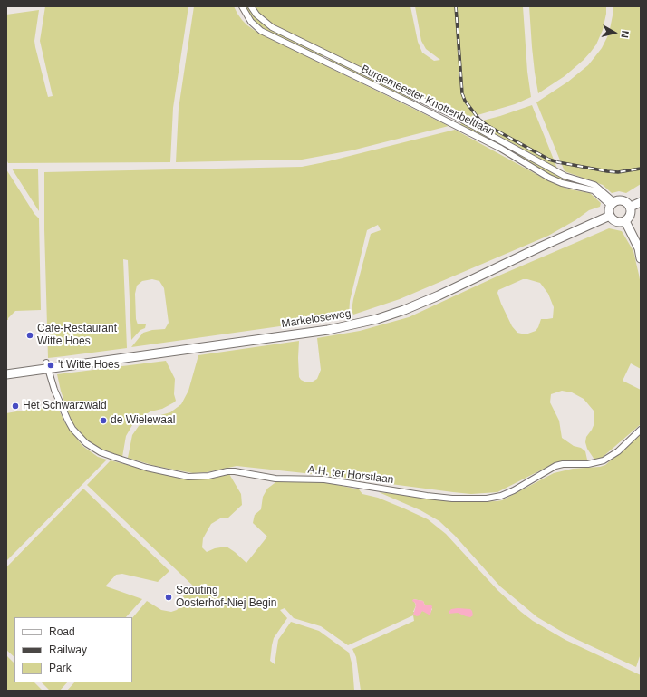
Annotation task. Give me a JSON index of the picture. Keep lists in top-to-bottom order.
{
  "streets": {
    "main road": ["Markeloseweg"],
    "street": ["Burgemeester Knottenbeltlaan", "A.H. ter Horstlaan"]
  },
  "crossings": [
    ["Burgemeester Knottenbeltlaan", "Markeloseweg"],
    ["Markeloseweg", "A.H. ter Horstlaan"]
  ],
  "places": [
    "Cafe-Restaurant Witte Hoes",
    "'t Witte Hoes",
    "Het Schwarzwald",
    "de Wielewaal",
    "Scouting Oosterhof-Niej Begin"
  ],
  "legend": ["Road", "Railway", "Park"],
  "north": "right"
}
